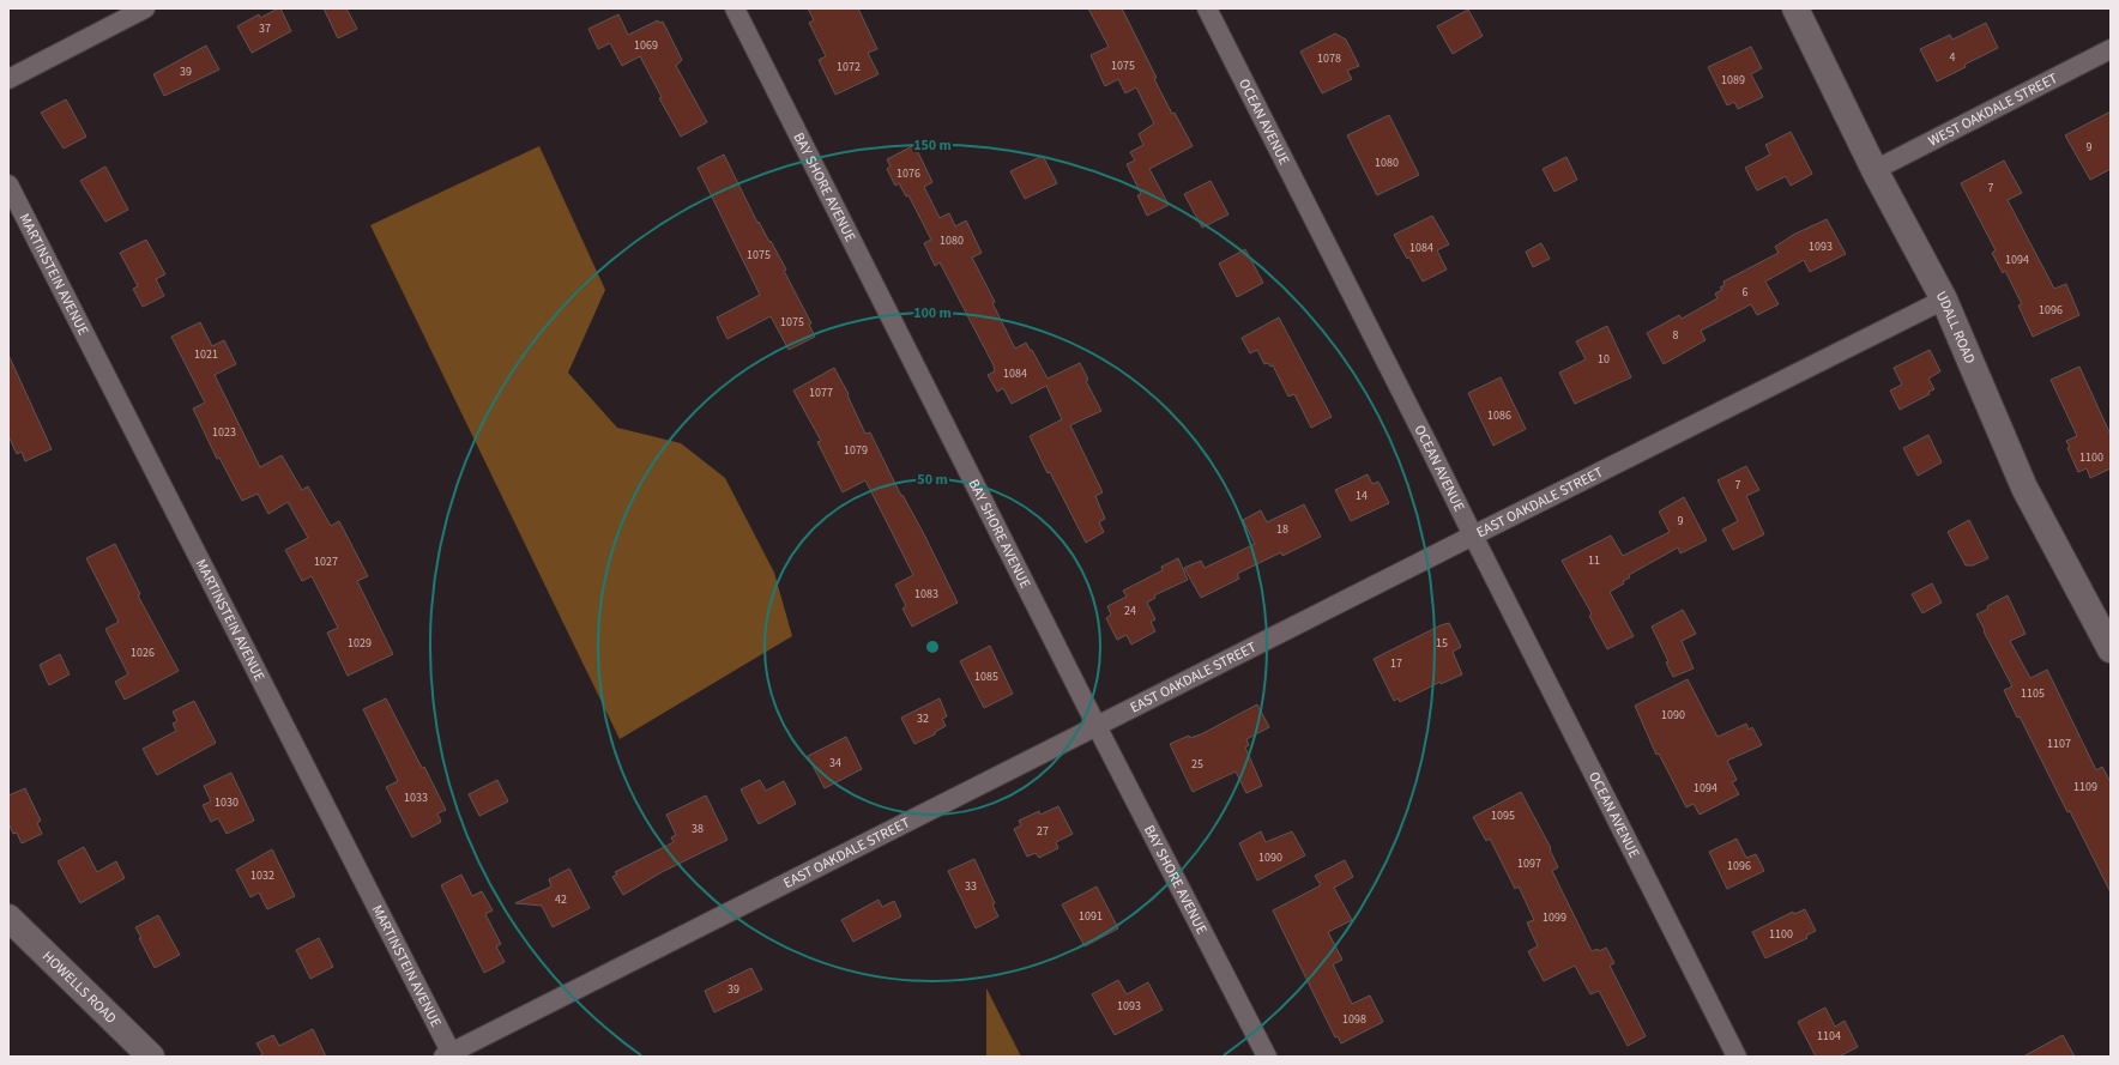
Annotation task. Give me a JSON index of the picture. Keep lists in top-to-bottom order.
{
  "streets": {
    "street": [
      "WEST OAKDALE STREET",
      "OCEAN AVENUE",
      "BAY SHORE AVENUE",
      "MARTINSTEIN AVENUE",
      "UDALL ROAD",
      "EAST OAKDALE STREET",
      "HOWELLS ROAD"
    ]
  },
  "crossings": [
    ["WEST OAKDALE STREET", "UDALL ROAD"],
    ["OCEAN AVENUE", "EAST OAKDALE STREET"],
    ["BAY SHORE AVENUE", "EAST OAKDALE STREET"],
    ["MARTINSTEIN AVENUE", "EAST OAKDALE STREET"],
    ["UDALL ROAD", "EAST OAKDALE STREET"]
  ],
  "house_numbers": [
    "37",
    "1069",
    "4",
    "1078",
    "1075",
    "1072",
    "39",
    "1089",
    "9",
    "1080",
    "1076",
    "7",
    "1080",
    "1093",
    "1084",
    "1075",
    "1094",
    "6",
    "1096",
    "1075",
    "8",
    "1021",
    "10",
    "1084",
    "1077",
    "1086",
    "1023",
    "1079",
    "1100",
    "7",
    "14",
    "9",
    "18",
    "11",
    "1027",
    "1083",
    "24",
    "1029",
    "15",
    "1026",
    "17",
    "1085",
    "1105",
    "1090",
    "32",
    "1107",
    "34",
    "25",
    "1109",
    "1094",
    "1033",
    "1030",
    "1095",
    "38",
    "27",
    "1090",
    "1097",
    "1096",
    "1032",
    "33",
    "42",
    "1091",
    "1099",
    "1100",
    "39",
    "1093",
    "1098",
    "1104"
  ],
  "rings": ["150 m", "100 m", "50 m"]
}
